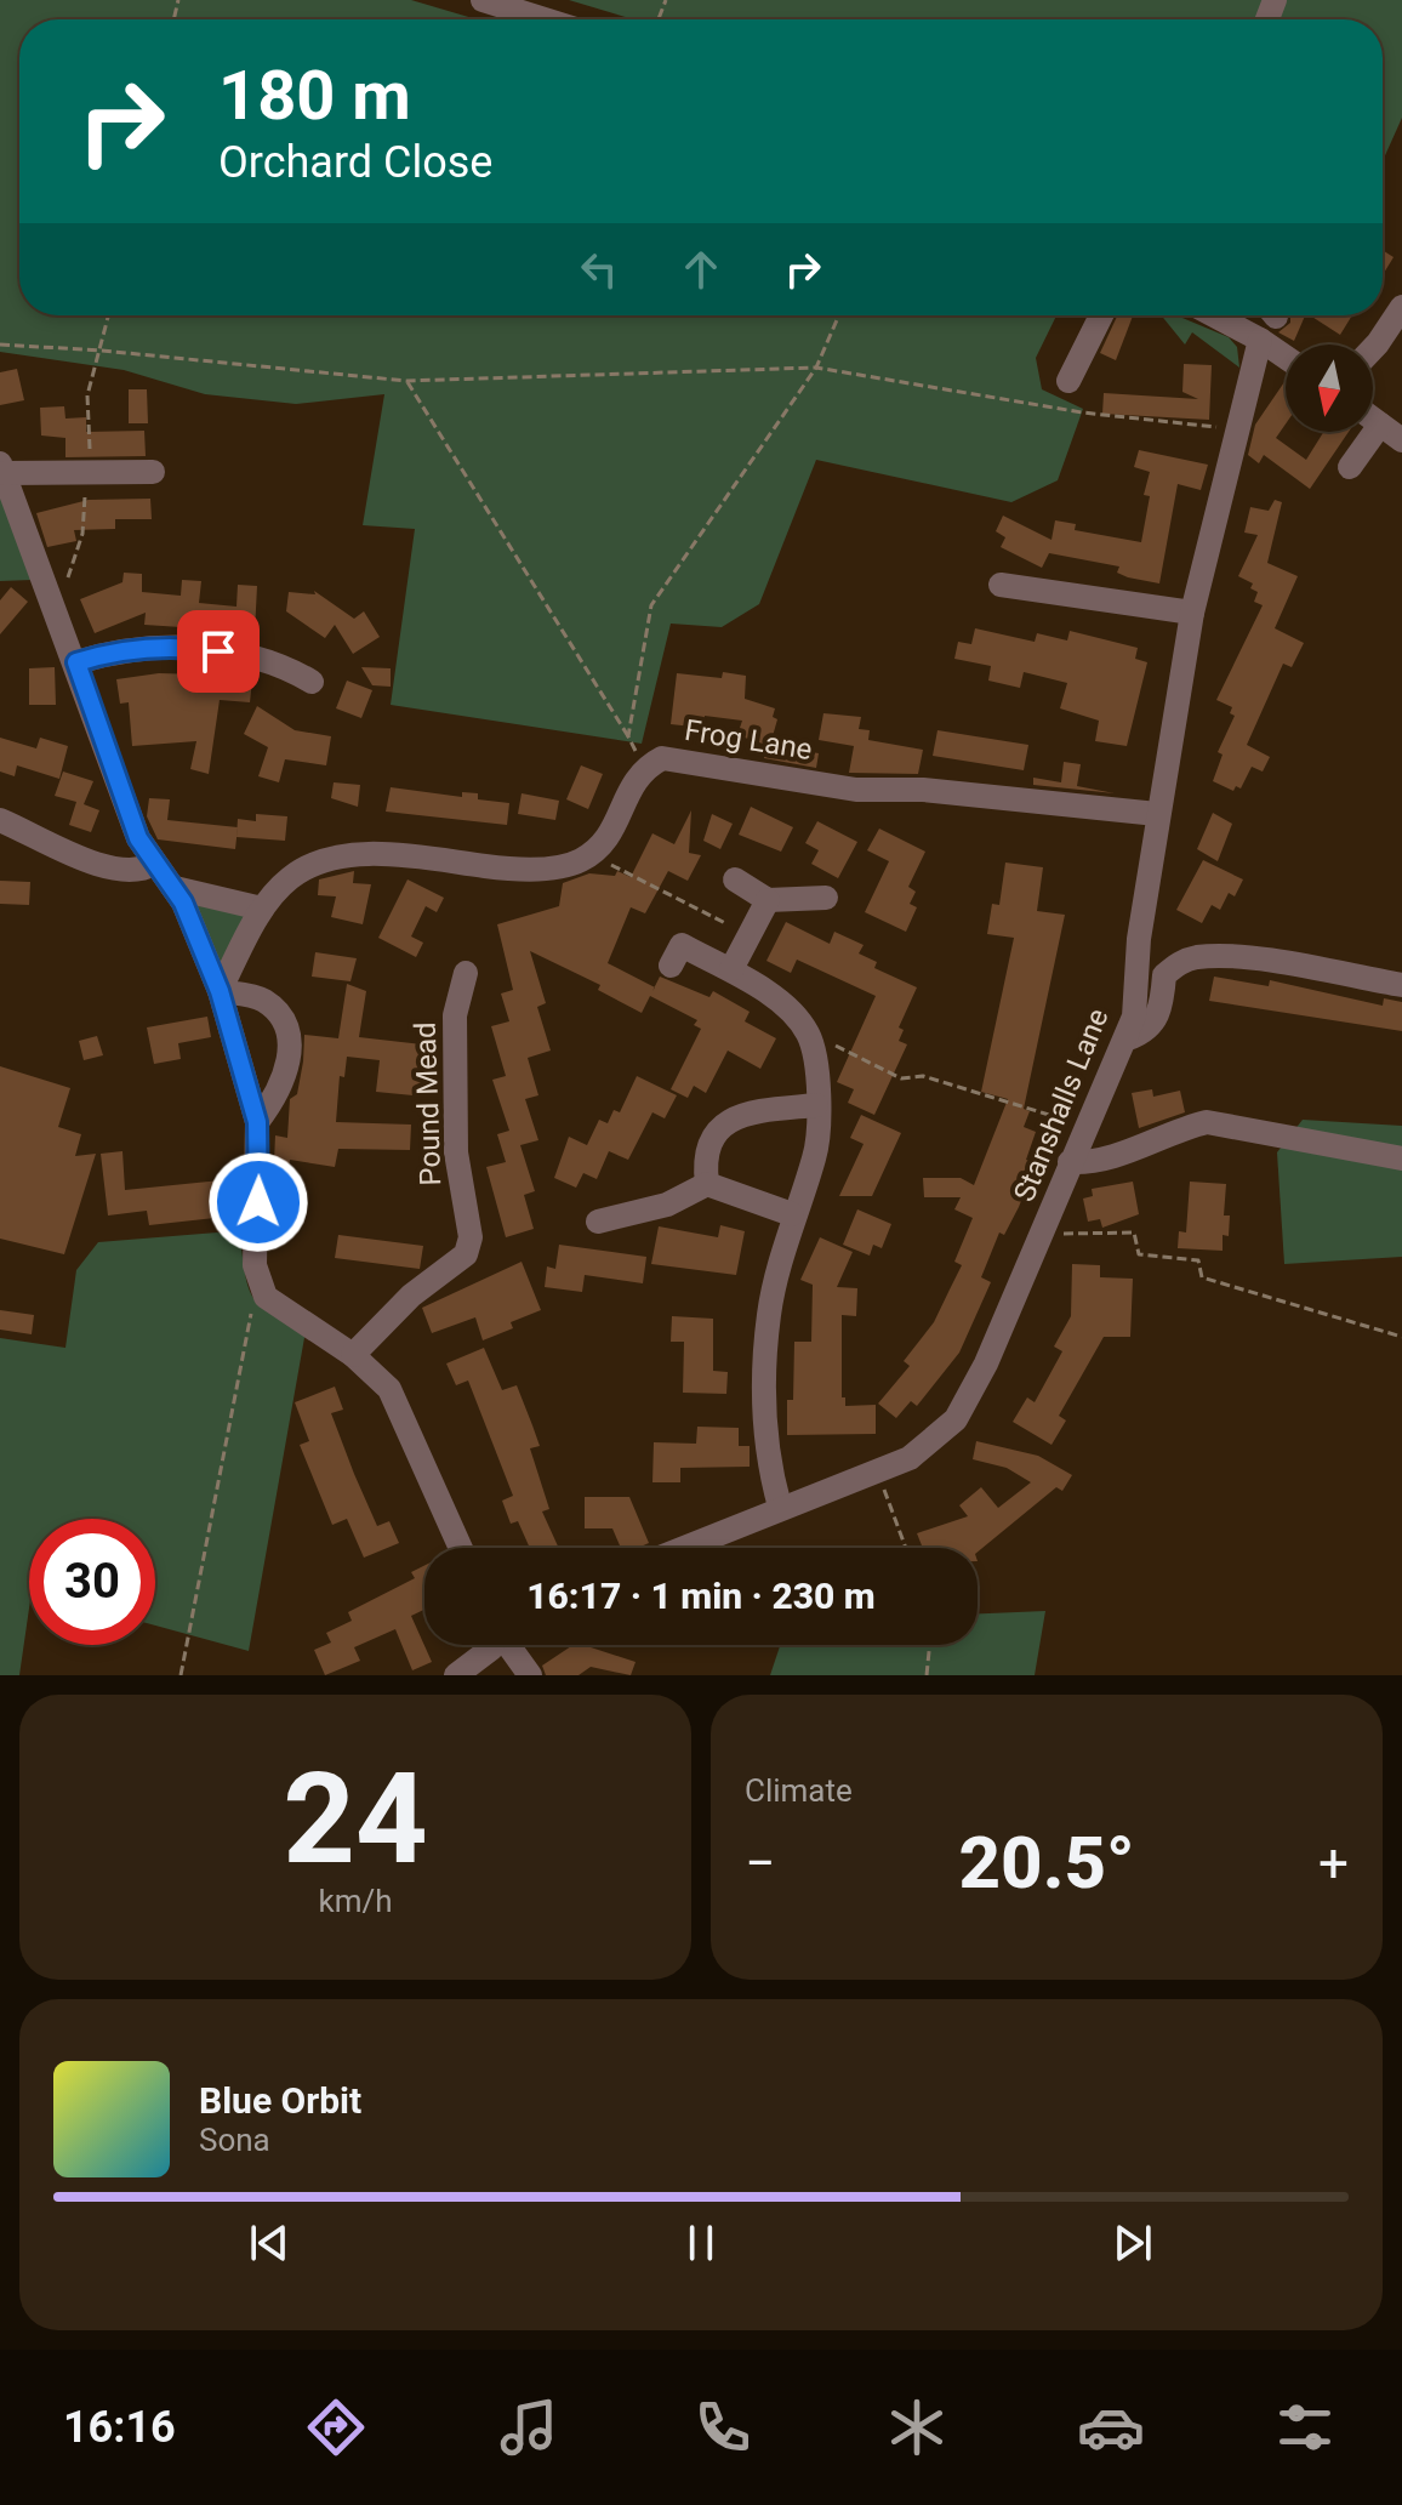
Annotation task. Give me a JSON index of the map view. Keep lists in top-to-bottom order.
{
  "streets": {
    "street": ["Frog Lane", "Pound Mead", "Stanshalls Lane"]
  },
  "crossings": [
    ["Frog Lane", "Stanshalls Lane"]
  ],
  "north": "bottom",
  "page": {
    "turn": ["180 m", "Orchard Close"],
    "limit": "30",
    "trip": "16:17 · 1 min · 230 m",
    "tile": [
      ["24", "km/h"],
      "Climate"
    ],
    "heat": ["−", "20.5°", "+"],
    "song": ["Blue Orbit", "Sona"],
    "tabs": "16:16"
  }
}
